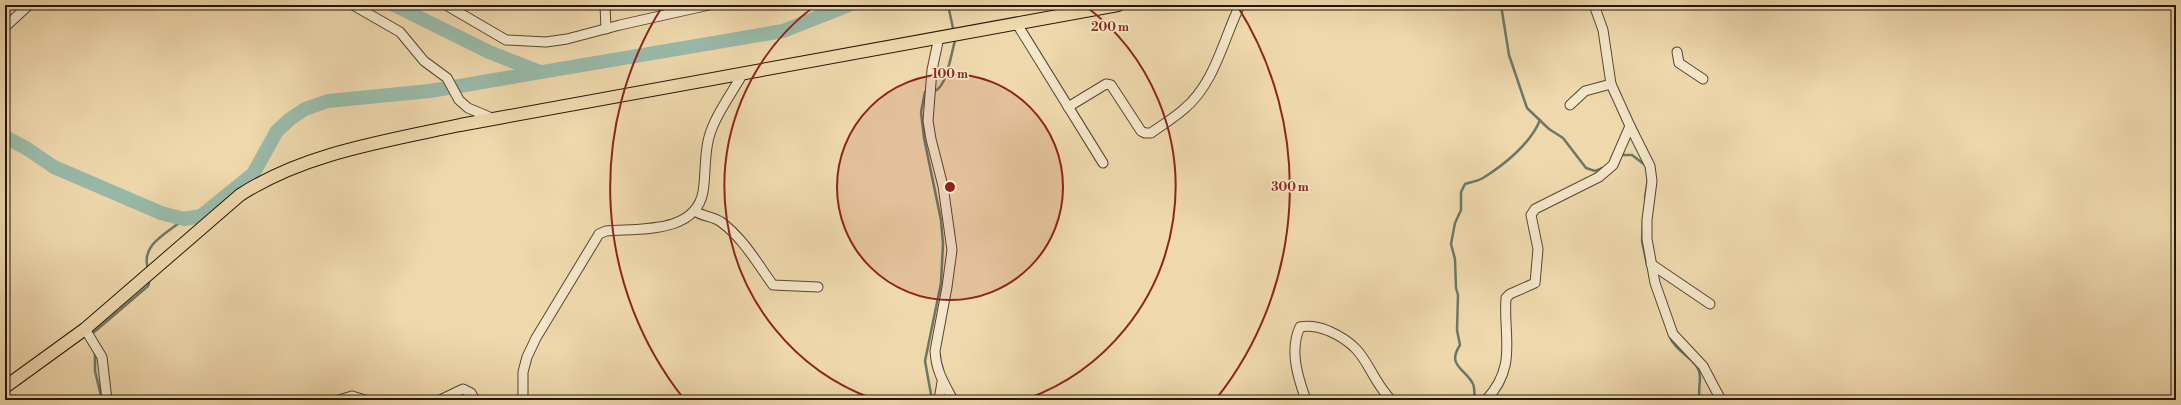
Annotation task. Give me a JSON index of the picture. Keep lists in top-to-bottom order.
{
  "rings": ["200 m", "100 m", "300 m"]
}
